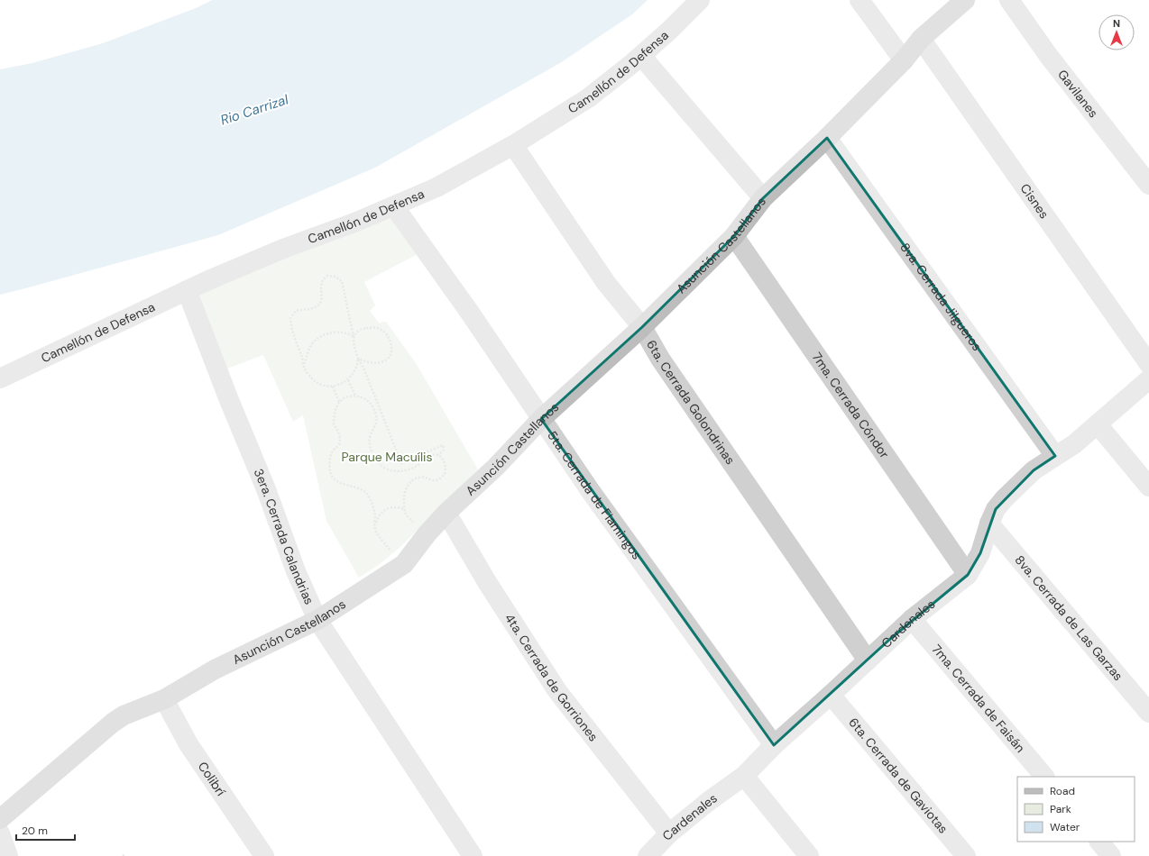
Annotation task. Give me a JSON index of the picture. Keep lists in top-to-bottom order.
{
  "streets": {
    "street": [
      "Camellón de Defensa",
      "Gavilanes",
      "Cisnes",
      "Asunción Castellanos",
      "8va. Cerrada Jilgueros",
      "6ta. Cerrada Golondrinas",
      "7ma. Cerrada Cóndor",
      "5ta. Cerrada de Flamingos",
      "3era. Cerrada Calandrias",
      "8va. Cerrada de Las Garzas",
      "Cardenales",
      "4ta. Cerrada de Gorriones",
      "7ma. Cerrada de Faisán",
      "6ta. Cerrada de Gaviotas",
      "Colibrí"
    ]
  },
  "crossings": [
    ["Camellón de Defensa", "6ta. Cerrada Golondrinas"],
    ["Camellón de Defensa", "5ta. Cerrada de Flamingos"],
    ["Camellón de Defensa", "3era. Cerrada Calandrias"],
    ["Cisnes", "Asunción Castellanos"],
    ["Asunción Castellanos", "8va. Cerrada Jilgueros"],
    ["Asunción Castellanos", "6ta. Cerrada Golondrinas"],
    ["Asunción Castellanos", "7ma. Cerrada Cóndor"],
    ["Asunción Castellanos", "5ta. Cerrada de Flamingos"],
    ["Asunción Castellanos", "3era. Cerrada Calandrias"],
    ["Asunción Castellanos", "4ta. Cerrada de Gorriones"],
    ["Asunción Castellanos", "Colibrí"],
    ["8va. Cerrada Jilgueros", "Cardenales"],
    ["6ta. Cerrada Golondrinas", "Cardenales"],
    ["7ma. Cerrada Cóndor", "Cardenales"],
    ["5ta. Cerrada de Flamingos", "Cardenales"],
    ["8va. Cerrada de Las Garzas", "Cardenales"],
    ["Cardenales", "4ta. Cerrada de Gorriones"],
    ["Cardenales", "7ma. Cerrada de Faisán"],
    ["Cardenales", "6ta. Cerrada de Gaviotas"]
  ],
  "water": ["Rio Carrizal"],
  "parks": ["Parque Macuílis"],
  "legend": ["Road", "Park", "Water"],
  "scale_bar": "20 m",
  "north": "top"
}
